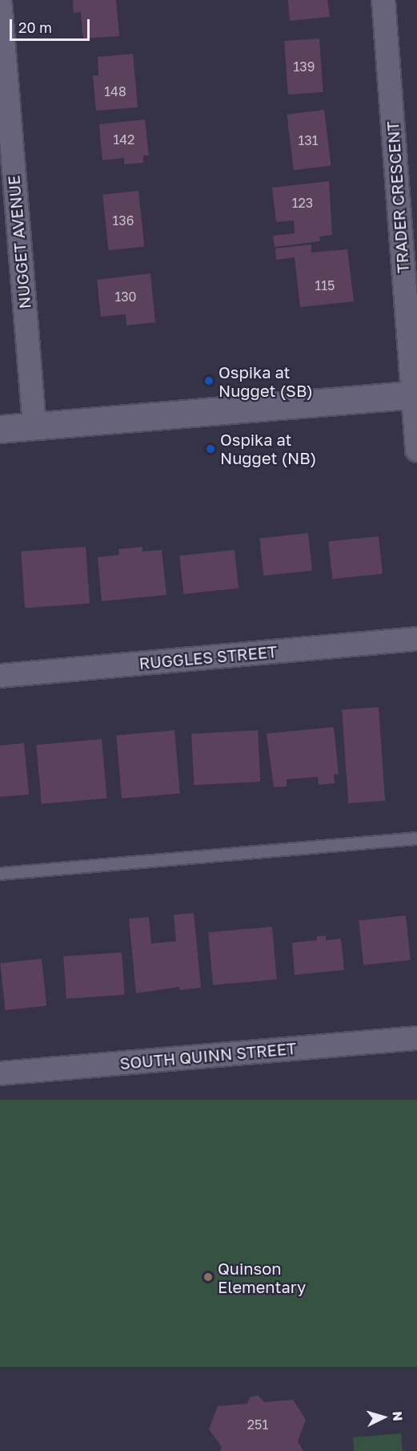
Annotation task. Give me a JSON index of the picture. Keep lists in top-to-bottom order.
{
  "streets": {
    "street": [
      "TRADER CRESCENT",
      "NUGGET AVENUE",
      "RUGGLES STREET",
      "SOUTH QUINN STREET"
    ]
  },
  "places": ["Ospika at Nugget (SB)", "Ospika at Nugget (NB)", "Quinson Elementary"],
  "house_numbers": [
    "139",
    "148",
    "142",
    "131",
    "123",
    "136",
    "115",
    "130",
    "251"
  ],
  "scale_bar": "20 m",
  "north": "right"
}
